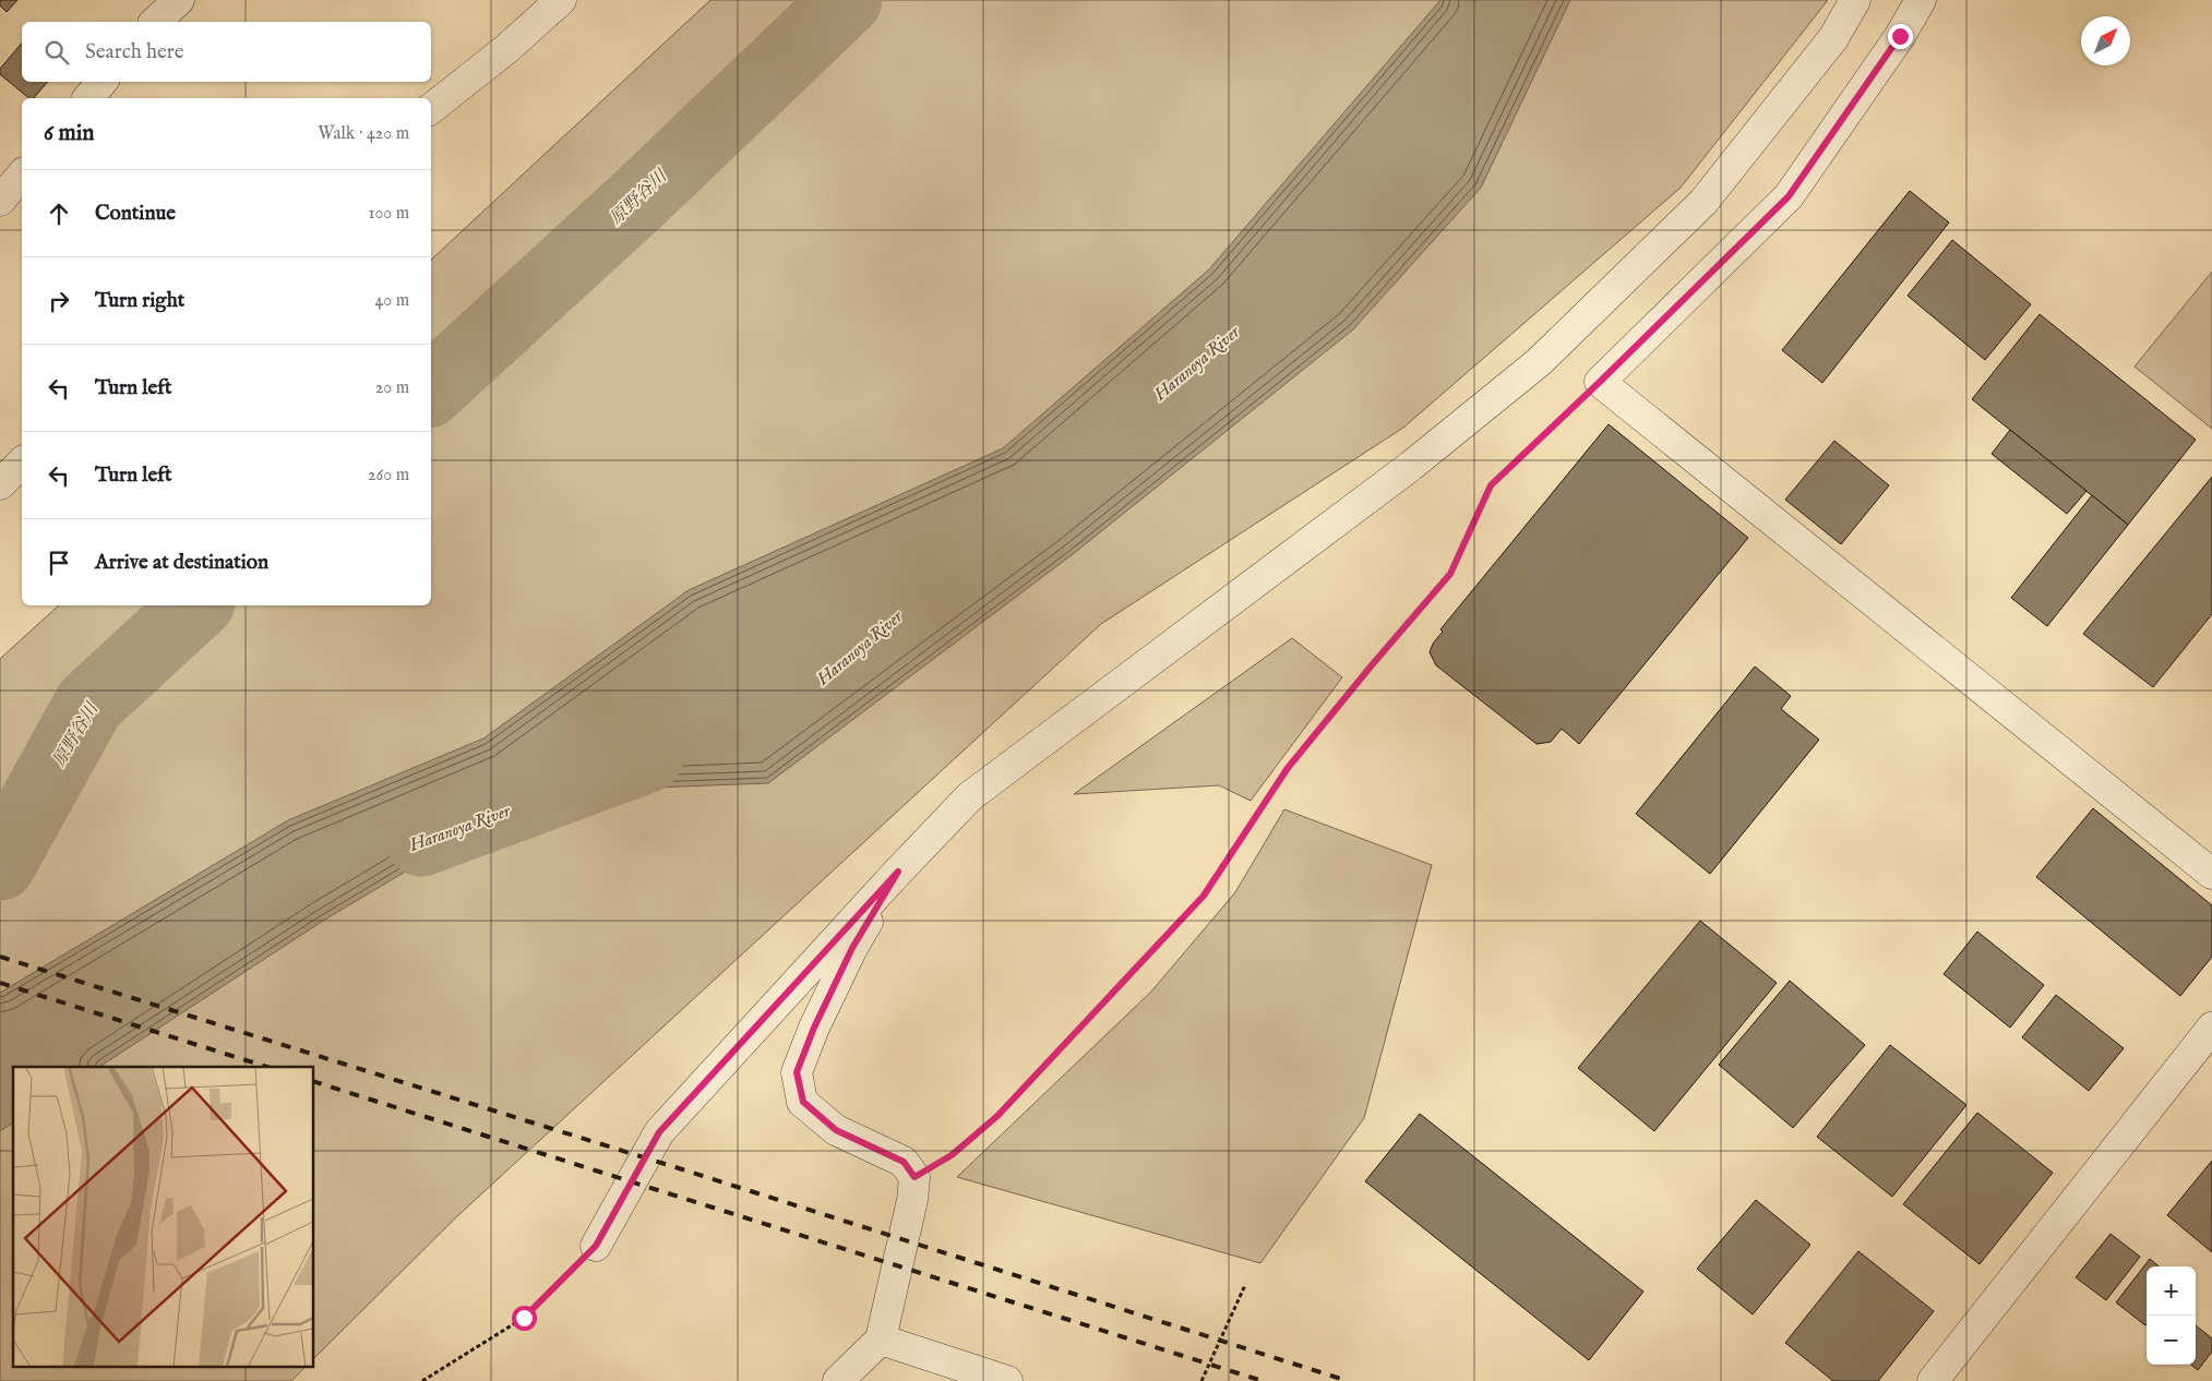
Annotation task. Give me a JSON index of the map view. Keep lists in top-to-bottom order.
{
  "water": ["原野谷川", "Haranoya River"],
  "north": "top right",
  "page": {
    "search": "Search here",
    "heading": ["6 min", "Walk · 420 m"],
    "list": [
      ["Continue", "100 m"],
      ["Turn right", "40 m"],
      ["Turn left", "20 m"],
      ["Turn left", "260 m"],
      "Arrive at destination"
    ],
    "map_buttons": ["+", "−"]
  }
}
